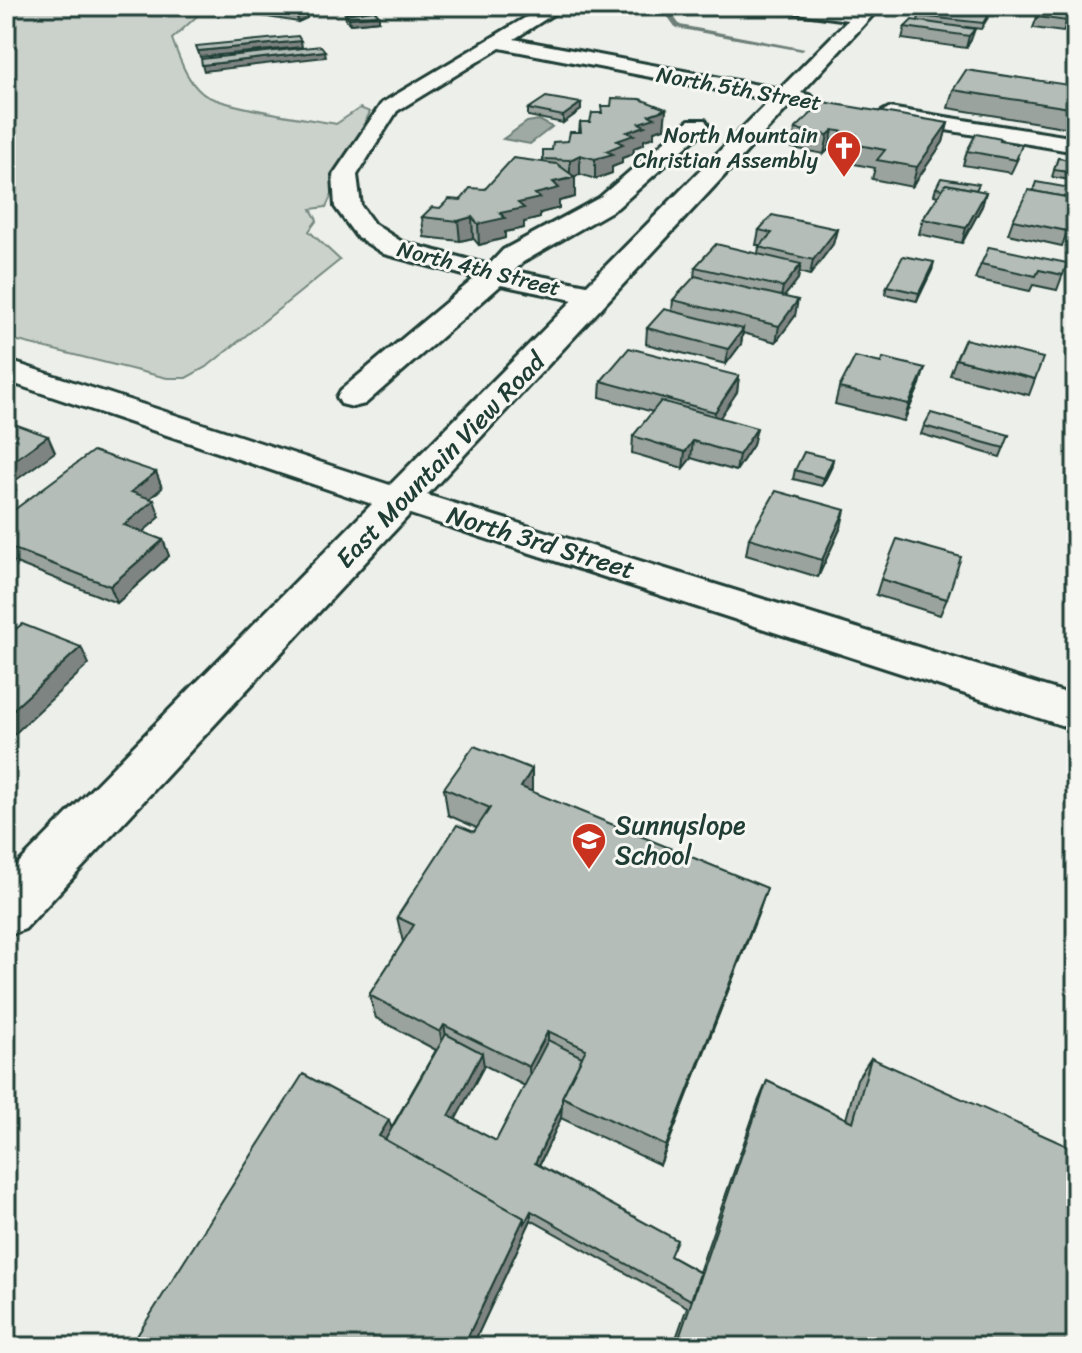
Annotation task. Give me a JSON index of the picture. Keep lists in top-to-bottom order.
{
  "streets": {
    "street": [
      "North 5th Street",
      "North 4th Street",
      "East Mountain View Road",
      "North 3rd Street"
    ]
  },
  "crossings": [
    ["North 5th Street", "North 4th Street"],
    ["North 5th Street", "East Mountain View Road"],
    ["North 4th Street", "East Mountain View Road"],
    ["East Mountain View Road", "North 3rd Street"]
  ],
  "places": {
    "church": ["North Mountain Christian Assembly"],
    "school or university": ["Sunnyslope School"]
  }
}
